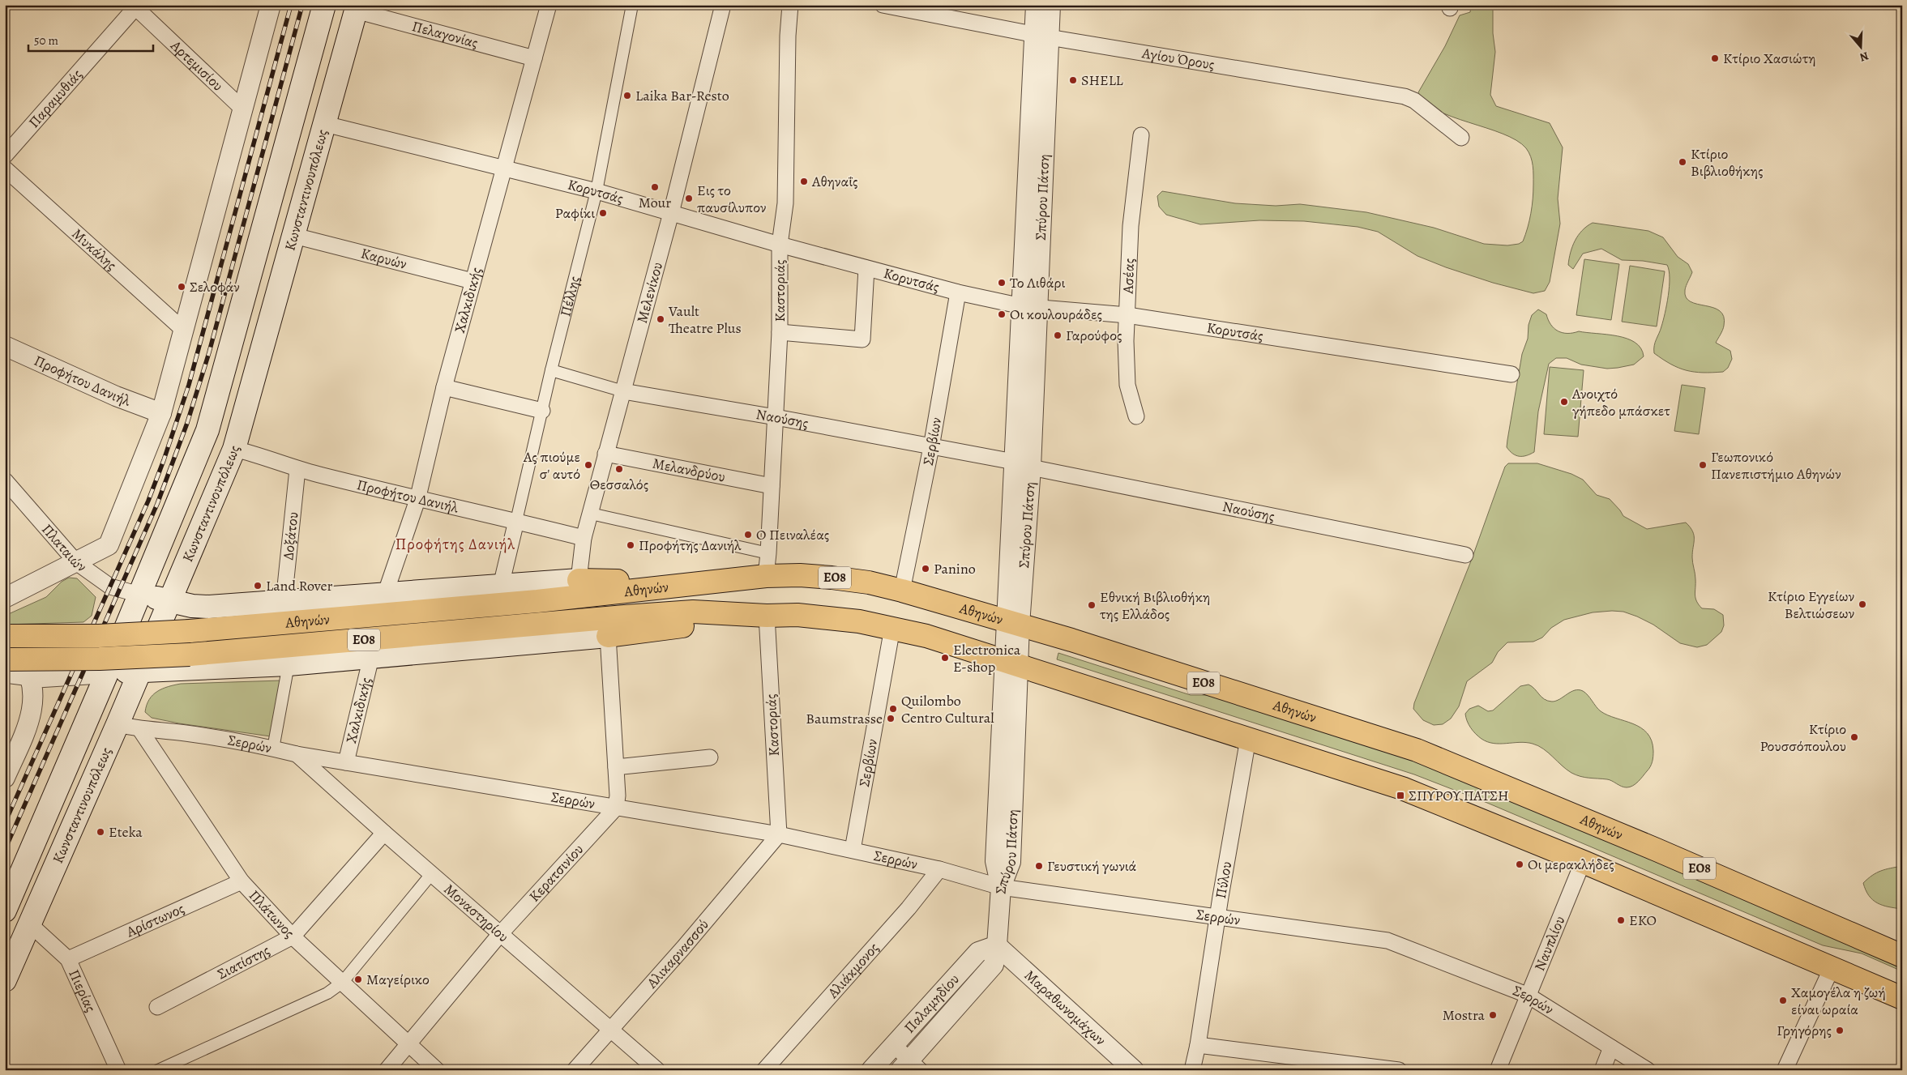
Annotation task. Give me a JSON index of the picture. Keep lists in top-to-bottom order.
{
  "streets": {
    "highway": ["ΕΟ8", "Αθηνών"],
    "main road": ["Κωνσταντινουπόλεως"],
    "street": [
      "Πελαγονίας",
      "Αγίου Όρους",
      "Αρτεμισίου",
      "Παραμυθιάς",
      "Κορυτσάς",
      "Σπύρου Πάτση",
      "Μυκάλης",
      "Καρυών",
      "Ασέας",
      "Καστοριάς",
      "Μελενίκου",
      "Πέλλης",
      "Χαλκιδικής",
      "Προφήτου Δανιήλ",
      "Ναούσης",
      "Σερβίων",
      "Μελανδρύου",
      "Δοξάτου",
      "Πλαταιών",
      "Σερρών",
      "Κερατσινίου",
      "Πύλου",
      "Μοναστηρίου",
      "Πλάτωνος",
      "Αρίστωνος",
      "Ναυπλίου",
      "Αλικαρνασσού",
      "Σιατίστης",
      "Αλιάκμονος",
      "Πιερίας",
      "Παλαμηδίου",
      "Μαραθωνομάχων"
    ]
  },
  "crossings": [
    ["Πελαγονίας", "Κωνσταντινουπόλεως"],
    ["Πελαγονίας", "Χαλκιδικής"],
    ["Αγίου Όρους", "Σπύρου Πάτση"],
    ["Αρτεμισίου", "Παραμυθιάς"],
    ["Κωνσταντινουπόλεως", "Κορυτσάς"],
    ["Κωνσταντινουπόλεως", "Καρυών"],
    ["Κωνσταντινουπόλεως", "Προφήτου Δανιήλ"],
    ["Κωνσταντινουπόλεως", "Πλαταιών"],
    ["Κωνσταντινουπόλεως", "Αθηνών"],
    ["Κωνσταντινουπόλεως", "Σερρών"],
    ["Κωνσταντινουπόλεως", "Πιερίας"],
    ["Κορυτσάς", "Σπύρου Πάτση"],
    ["Κορυτσάς", "Ασέας"],
    ["Κορυτσάς", "Καστοριάς"],
    ["Κορυτσάς", "Μελενίκου"],
    ["Κορυτσάς", "Πέλλης"],
    ["Κορυτσάς", "Χαλκιδικής"],
    ["Κορυτσάς", "Σερβίων"],
    ["Σπύρου Πάτση", "Ναούσης"],
    ["Σπύρου Πάτση", "Αθηνών"],
    ["Σπύρου Πάτση", "Σερρών"],
    ["Σπύρου Πάτση", "Παλαμηδίου"],
    ["Καρυών", "Χαλκιδικής"],
    ["Καστοριάς", "Ναούσης"],
    ["Καστοριάς", "Μελανδρύου"],
    ["Καστοριάς", "Αθηνών"],
    ["Καστοριάς", "Σερρών"],
    ["Καστοριάς", "Αλικαρνασσού"],
    ["Μελενίκου", "Προφήτου Δανιήλ"],
    ["Μελενίκου", "Ναούσης"],
    ["Μελενίκου", "Μελανδρύου"],
    ["Μελενίκου", "Αθηνών"],
    ["Πέλλης", "Προφήτου Δανιήλ"],
    ["Πέλλης", "Ναούσης"],
    ["Πέλλης", "Αθηνών"],
    ["Χαλκιδικής", "Προφήτου Δανιήλ"],
    ["Χαλκιδικής", "Αθηνών"],
    ["Χαλκιδικής", "Σερρών"],
    ["Προφήτου Δανιήλ", "Δοξάτου"],
    ["Ναούσης", "Σερβίων"],
    ["Σερβίων", "Αθηνών"],
    ["Σερβίων", "Σερρών"],
    ["Δοξάτου", "Αθηνών"],
    ["Πλαταιών", "Αθηνών"],
    ["Αθηνών", "Πύλου"],
    ["Αθηνών", "Ναυπλίου"],
    ["Σερρών", "Κερατσινίου"],
    ["Σερρών", "Πύλου"],
    ["Σερρών", "Μοναστηρίου"],
    ["Σερρών", "Πλάτωνος"],
    ["Σερρών", "Ναυπλίου"],
    ["Σερρών", "Αλικαρνασσού"],
    ["Σερρών", "Αλιάκμονος"],
    ["Σερρών", "Παλαμηδίου"],
    ["Κερατσινίου", "Μοναστηρίου"],
    ["Κερατσινίου", "Πλάτωνος"],
    ["Μοναστηρίου", "Αλικαρνασσού"],
    ["Μοναστηρίου", "Σιατίστης"],
    ["Πλάτωνος", "Αρίστωνος"],
    ["Πλάτωνος", "Σιατίστης"],
    ["Αρίστωνος", "Πιερίας"],
    ["Παλαμηδίου", "Μαραθωνομάχων"]
  ],
  "districts": ["Προφήτης Δανιήλ"],
  "places": {
    "other": [
      "Κτίριο Χασιώτη",
      "SHELL",
      "Laika Bar-Resto",
      "Κτίριο Βιβλιοθήκης",
      "Αθηναΐς",
      "Mour",
      "Εις το παυσίλυπον",
      "Ραφίκι",
      "Το Λιθάρι",
      "Σελοφάν",
      "Οι κουλουράδες",
      "Vault Theatre Plus",
      "Γαρούφος",
      "Ανοιχτό γήπεδο μπάσκετ",
      "Ας πιούμε σ' αυτό",
      "Γεωπονικό Πανεπιστήμιο Αθηνών",
      "Θεσσαλός",
      "Ο Πειναλέας",
      "Προφήτης Δανιήλ",
      "Panino",
      "Land Rover",
      "Κτίριο Εγγείων Βελτιώσεων",
      "Εθνική Βιβλιοθήκη της Ελλάδος",
      "Electronica E-shop",
      "Quilombo Centro Cultural",
      "Baumstrasse",
      "Κτίριο Ρουσσόπουλου",
      "Eteka",
      "Οι μερακλήδες",
      "Γευστική γωνιά",
      "EKO",
      "Μαγείρικο",
      "Χαμογέλα η ζωή είναι ωραία",
      "Mostra",
      "Γρηγόρης"
    ],
    "transit": ["ΣΠΥΡΟΥ ΠΑΤΣΗ"]
  },
  "scale_bar": "50 m",
  "north": "bottom"
}
